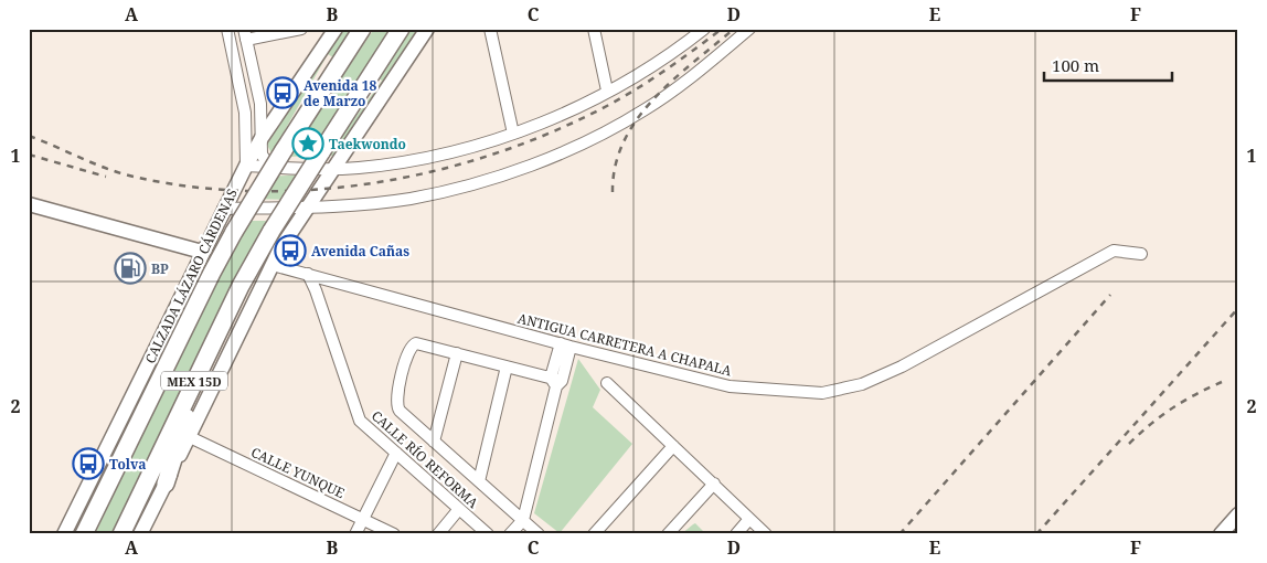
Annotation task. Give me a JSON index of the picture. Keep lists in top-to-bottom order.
{
  "streets": {
    "highway": ["CALZADA LÁZARO CÁRDENAS", "MEX 15D"],
    "street": ["ANTIGUA CARRETERA A CHAPALA", "CALLE RÍO REFORMA", "CALLE YUNQUE"]
  },
  "crossings": [
    ["ANTIGUA CARRETERA A CHAPALA", "CALLE RÍO REFORMA"]
  ],
  "places": {
    "bus stop": ["Avenida 18 de Marzo", "Avenida Cañas", "Tolva"],
    "place": ["Taekwondo"],
    "fuel station": ["BP"]
  },
  "scale_bar": "100 m",
  "grid": {
    "columns": [
      "A",
      "B",
      "C",
      "D",
      "E",
      "F"
    ],
    "rows": ["1", "2"]
  }
}
